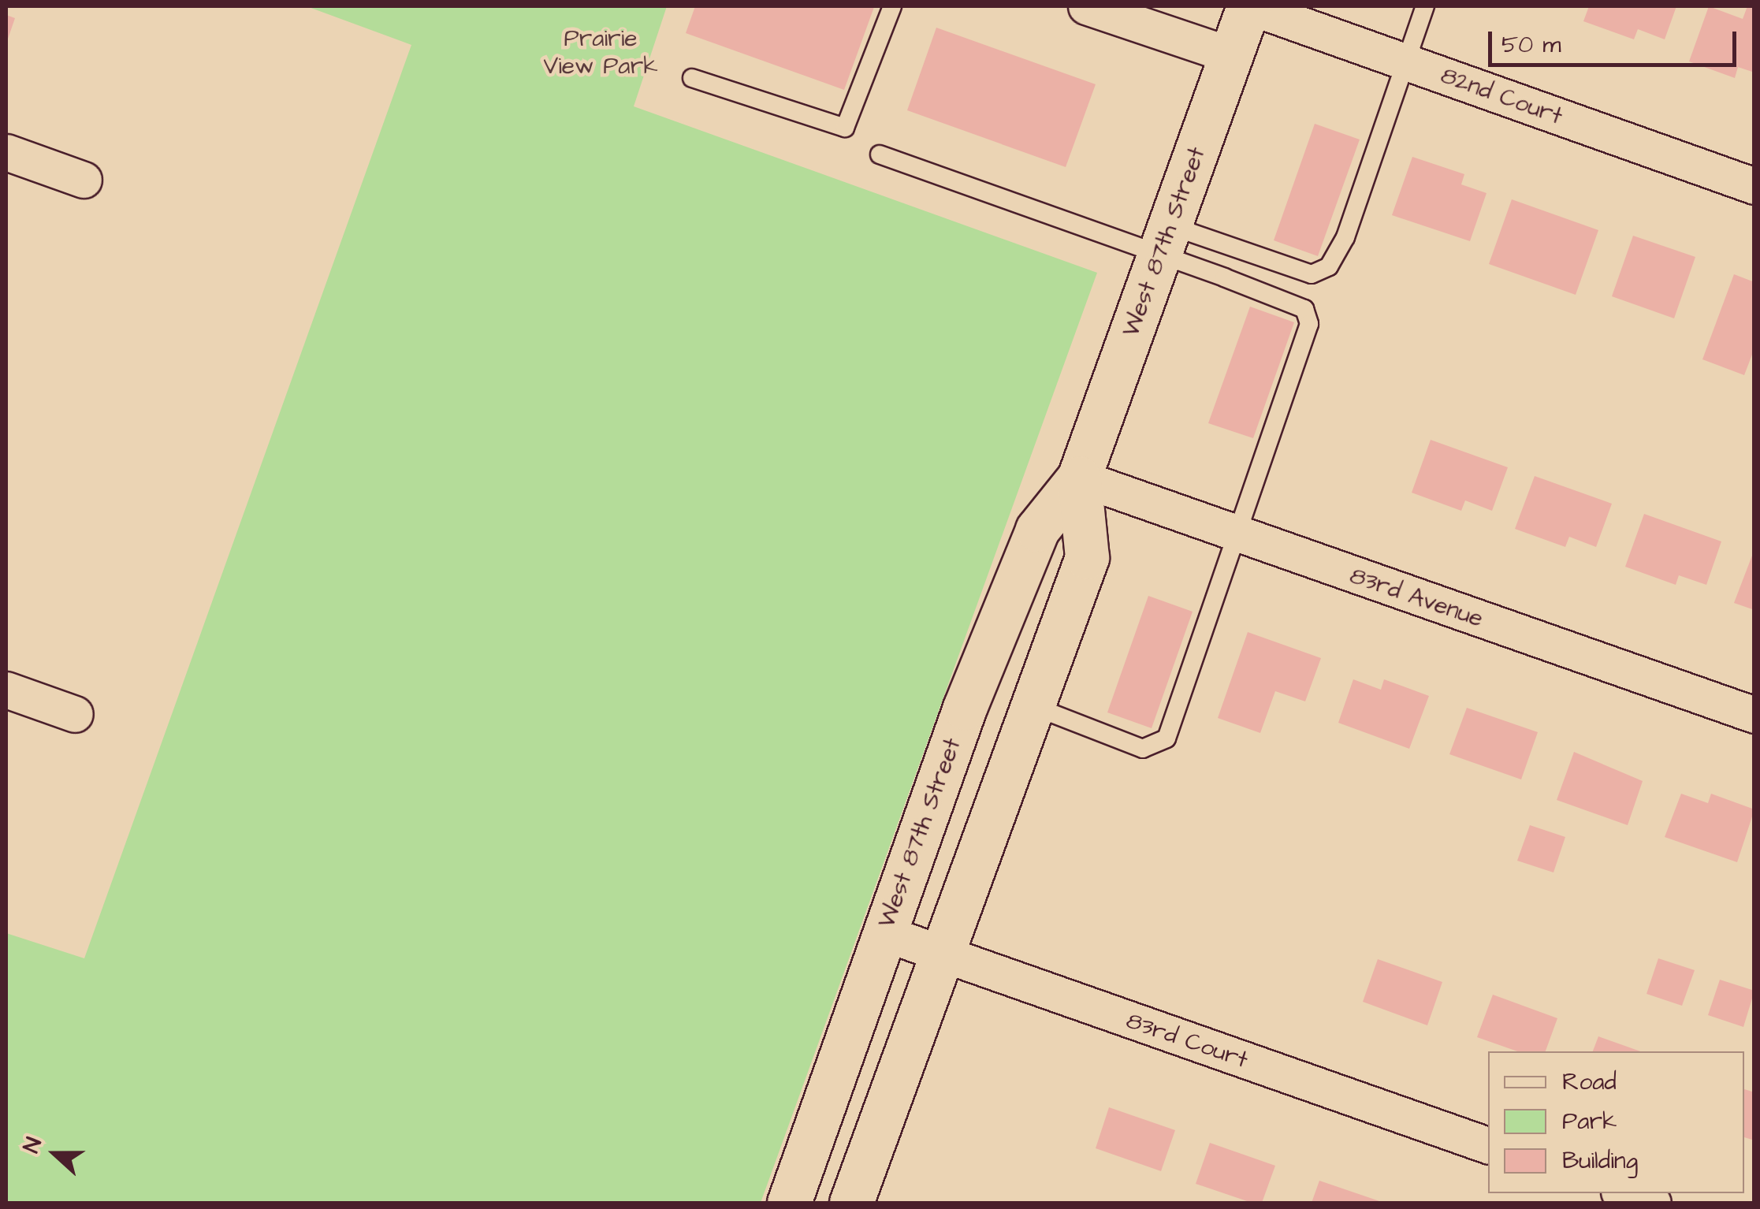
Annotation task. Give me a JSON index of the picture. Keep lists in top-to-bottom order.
{
  "streets": {
    "main road": ["West 87th Street"],
    "street": ["82nd Court", "83rd Avenue", "83rd Court"]
  },
  "crossings": [
    ["82nd Court", "West 87th Street"],
    ["West 87th Street", "83rd Avenue"],
    ["West 87th Street", "83rd Court"]
  ],
  "parks": ["Prairie View Park"],
  "legend": ["Road", "Park", "Building"],
  "scale_bar": "50 m",
  "north": "left"
}
